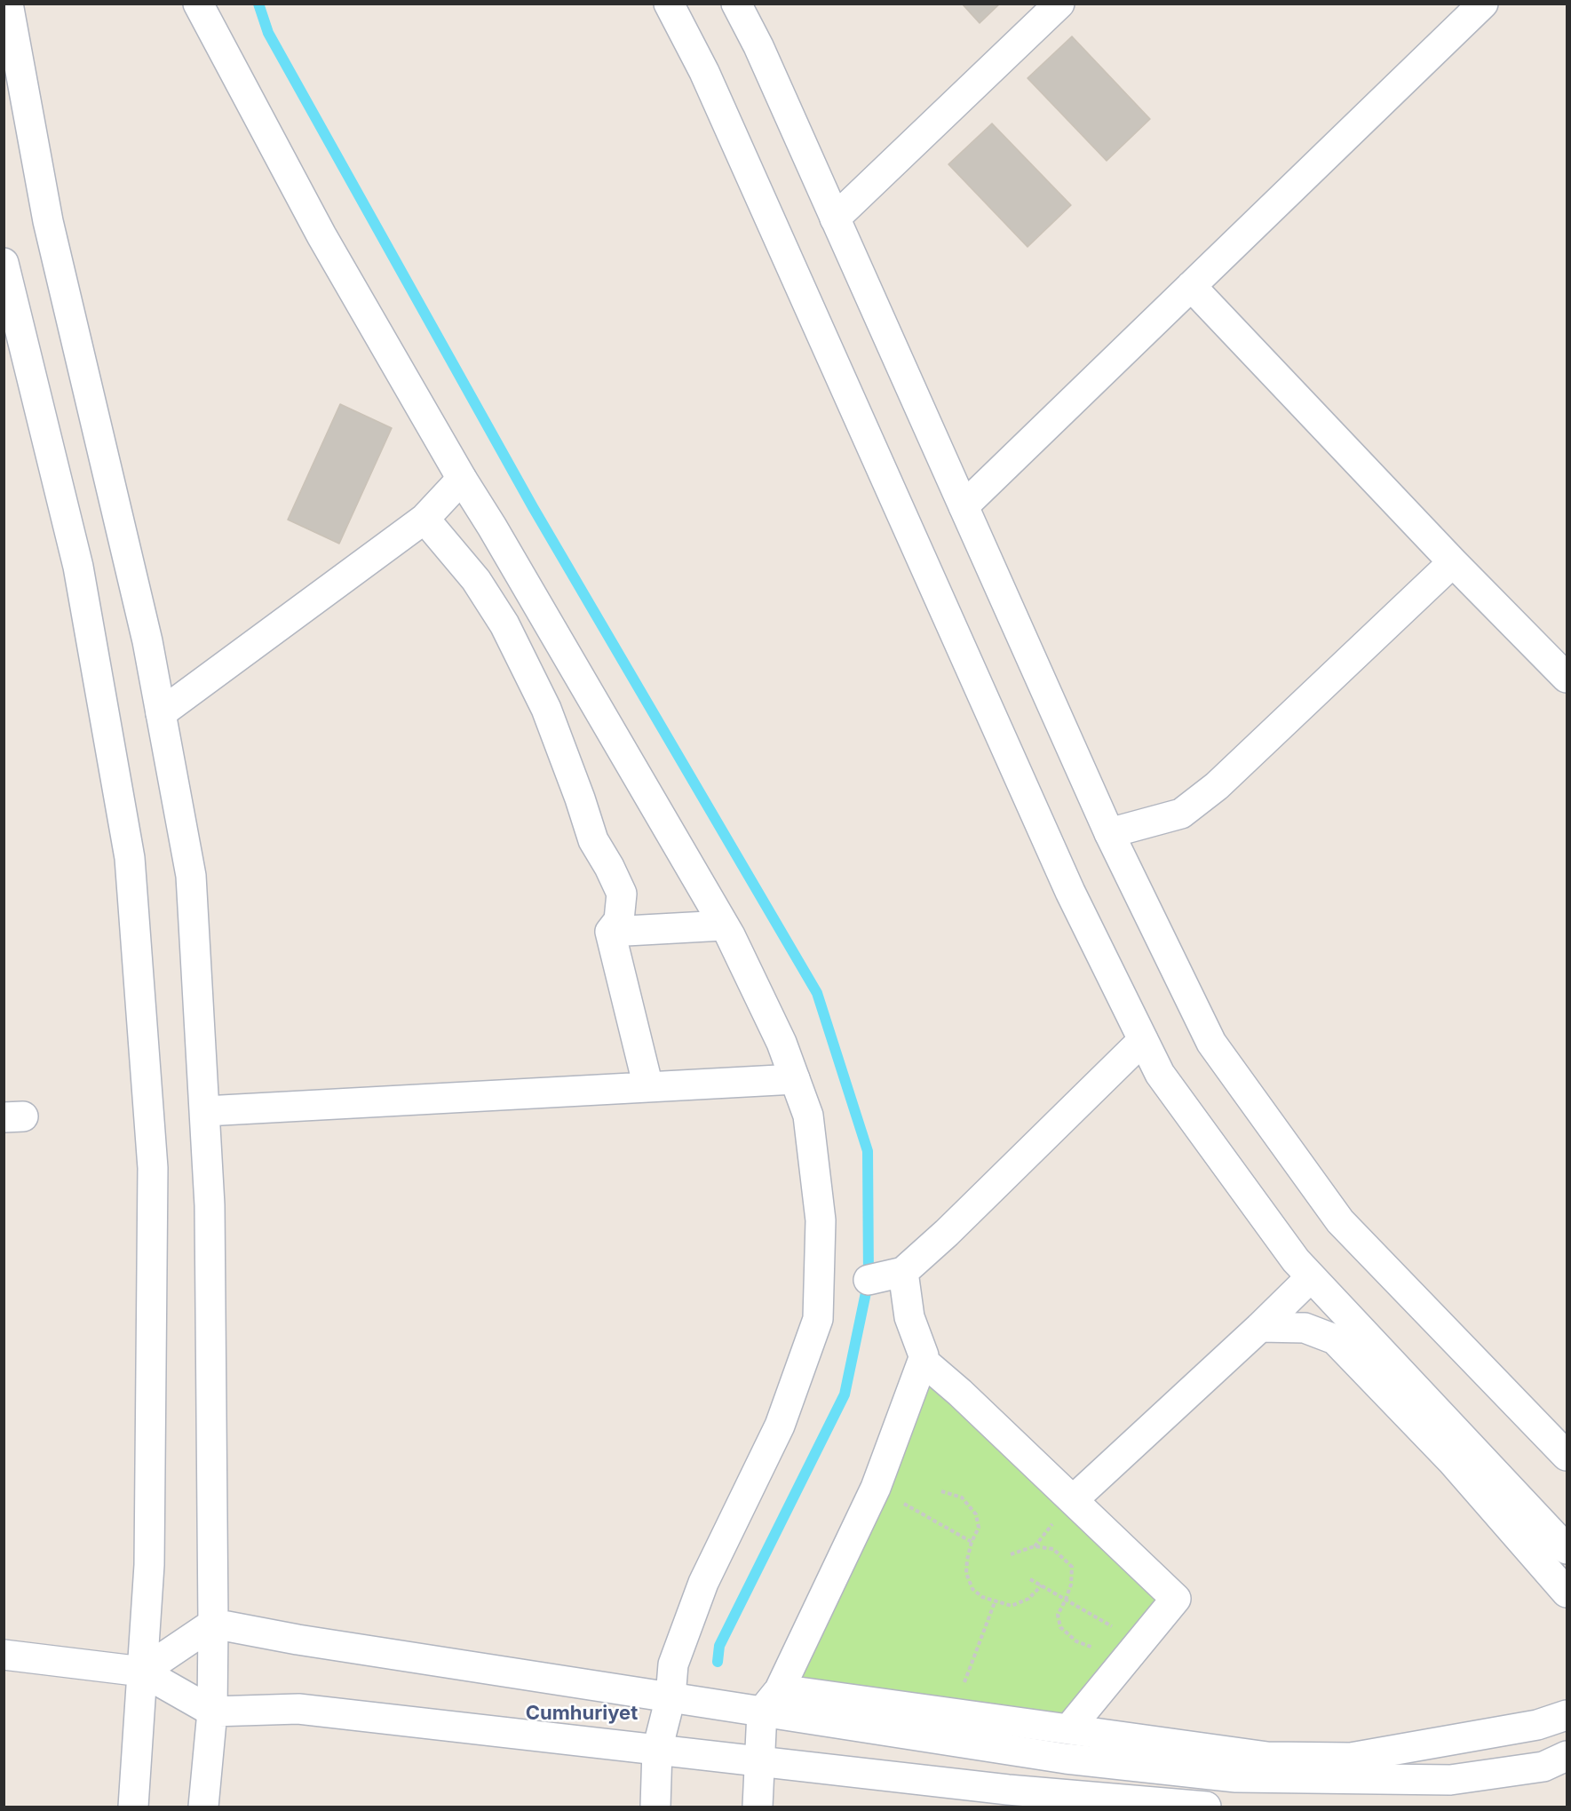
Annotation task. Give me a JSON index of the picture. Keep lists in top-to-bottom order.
{
  "districts": ["Cumhuriyet"]
}
